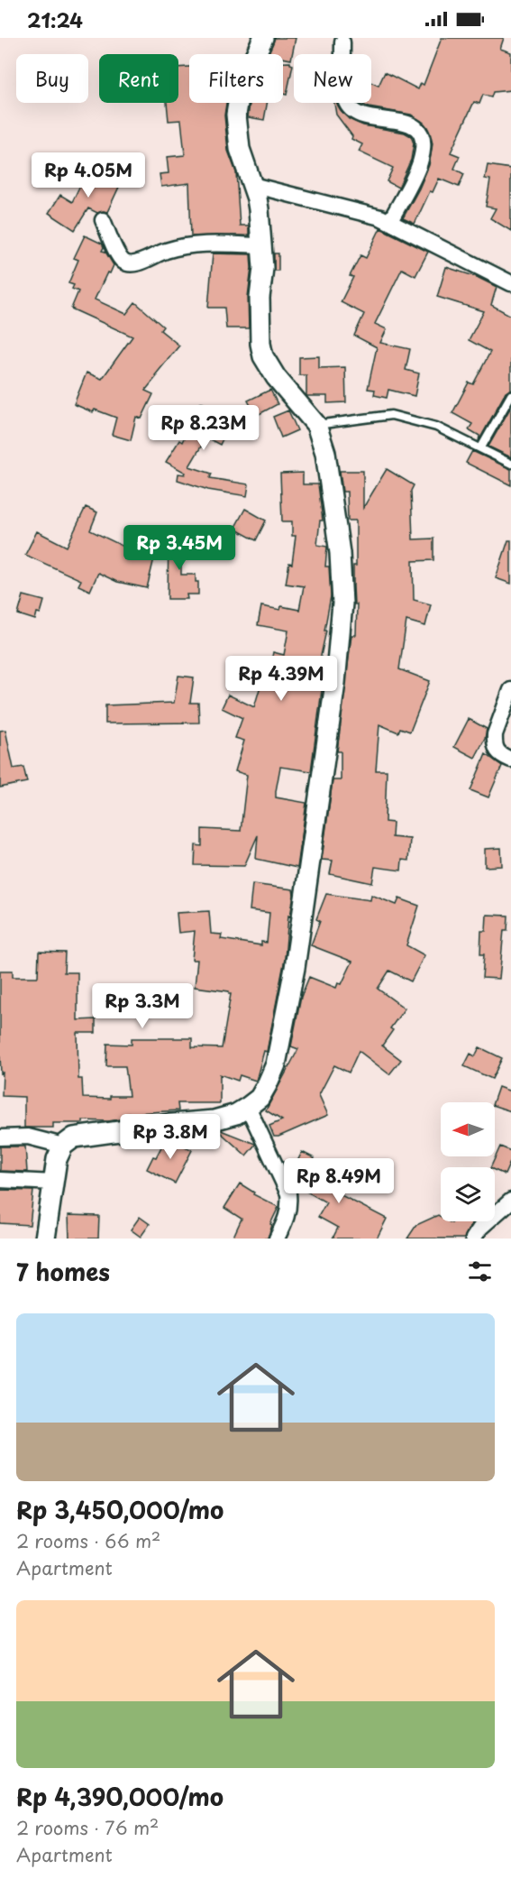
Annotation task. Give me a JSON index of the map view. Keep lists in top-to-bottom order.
{
  "north": "left",
  "page": {
    "status": "21:24",
    "chip": [
      "Buy",
      "Rent",
      "Filters",
      "New"
    ],
    "price": [
      "Rp 4.05M",
      "Rp 8.23M",
      "Rp 3.45M",
      "Rp 4.39M",
      "Rp 3.3M",
      "Rp 3.8M",
      "Rp 8.49M"
    ],
    "heading": "7 homes",
    "list": [
      {
        "name": "Rp 3,450,000/mo",
        "note": "2 rooms · 66 m² · Apartment"
      },
      {
        "name": "Rp 4,390,000/mo",
        "note": "2 rooms · 76 m² · Apartment"
      }
    ]
  }
}
